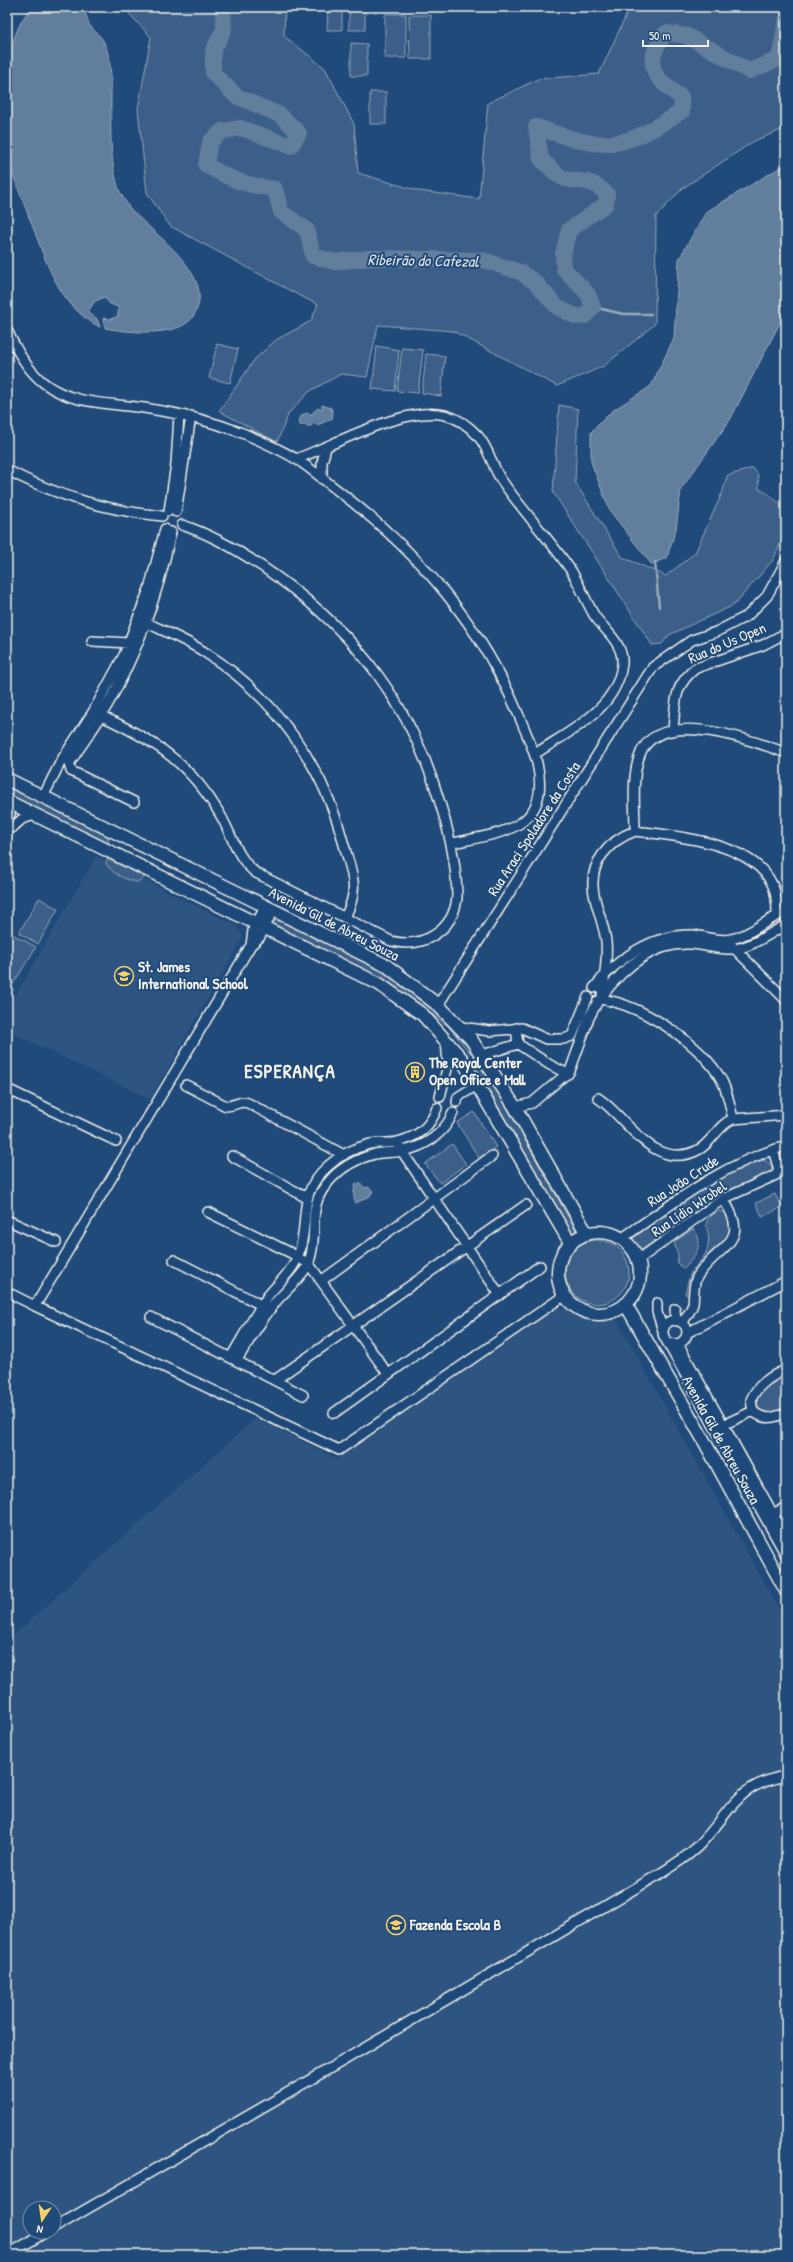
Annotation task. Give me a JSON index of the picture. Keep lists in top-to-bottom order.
{
  "streets": {
    "street": [
      "Rua do Us Open",
      "Rua Araci Spoladore da Costa",
      "Avenida Gil de Abreu Souza",
      "Rua João Crude",
      "Rua Lídio Wrobel"
    ]
  },
  "crossings": [
    ["Rua Araci Spoladore da Costa", "Avenida Gil de Abreu Souza"],
    ["Avenida Gil de Abreu Souza", "Rua João Crude"],
    ["Avenida Gil de Abreu Souza", "Rua Lídio Wrobel"],
    ["Rua João Crude", "Rua Lídio Wrobel"]
  ],
  "districts": ["ESPERANÇA"],
  "water": ["Ribeirão do Cafezal"],
  "places": {
    "school or university": ["St. James International School", "Fazenda Escola B"],
    "building": ["The Royal Center Open Office e Mall"]
  },
  "scale_bar": "50 m",
  "north": "bottom"
}
